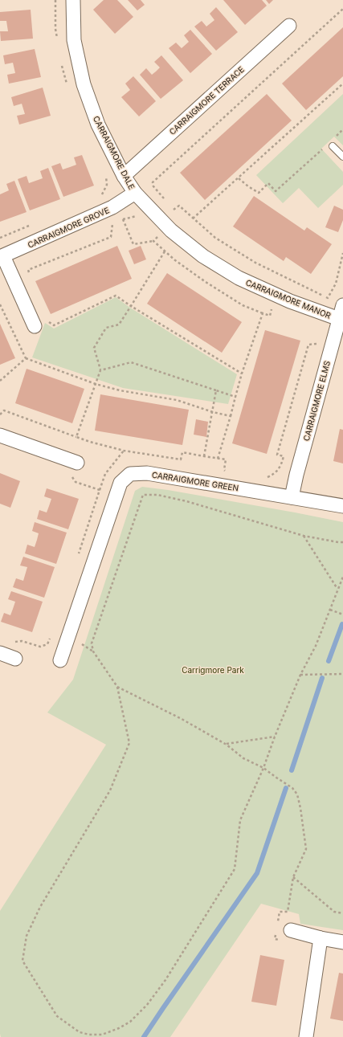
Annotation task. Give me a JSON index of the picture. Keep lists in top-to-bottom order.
{
  "streets": {
    "street": [
      "CARRAIGMORE TERRACE",
      "CARRAIGMORE DALE",
      "CARRAIGMORE GROVE",
      "CARRAIGMORE MANOR",
      "CARRAIGMORE ELMS",
      "CARRAIGMORE GREEN"
    ]
  },
  "crossings": [
    ["CARRAIGMORE TERRACE", "CARRAIGMORE DALE"],
    ["CARRAIGMORE DALE", "CARRAIGMORE GROVE"],
    ["CARRAIGMORE DALE", "CARRAIGMORE MANOR"],
    ["CARRAIGMORE GROVE", "CARRAIGMORE MANOR"],
    ["CARRAIGMORE MANOR", "CARRAIGMORE ELMS"],
    ["CARRAIGMORE ELMS", "CARRAIGMORE GREEN"]
  ],
  "parks": ["Carrigmore Park"]
}
